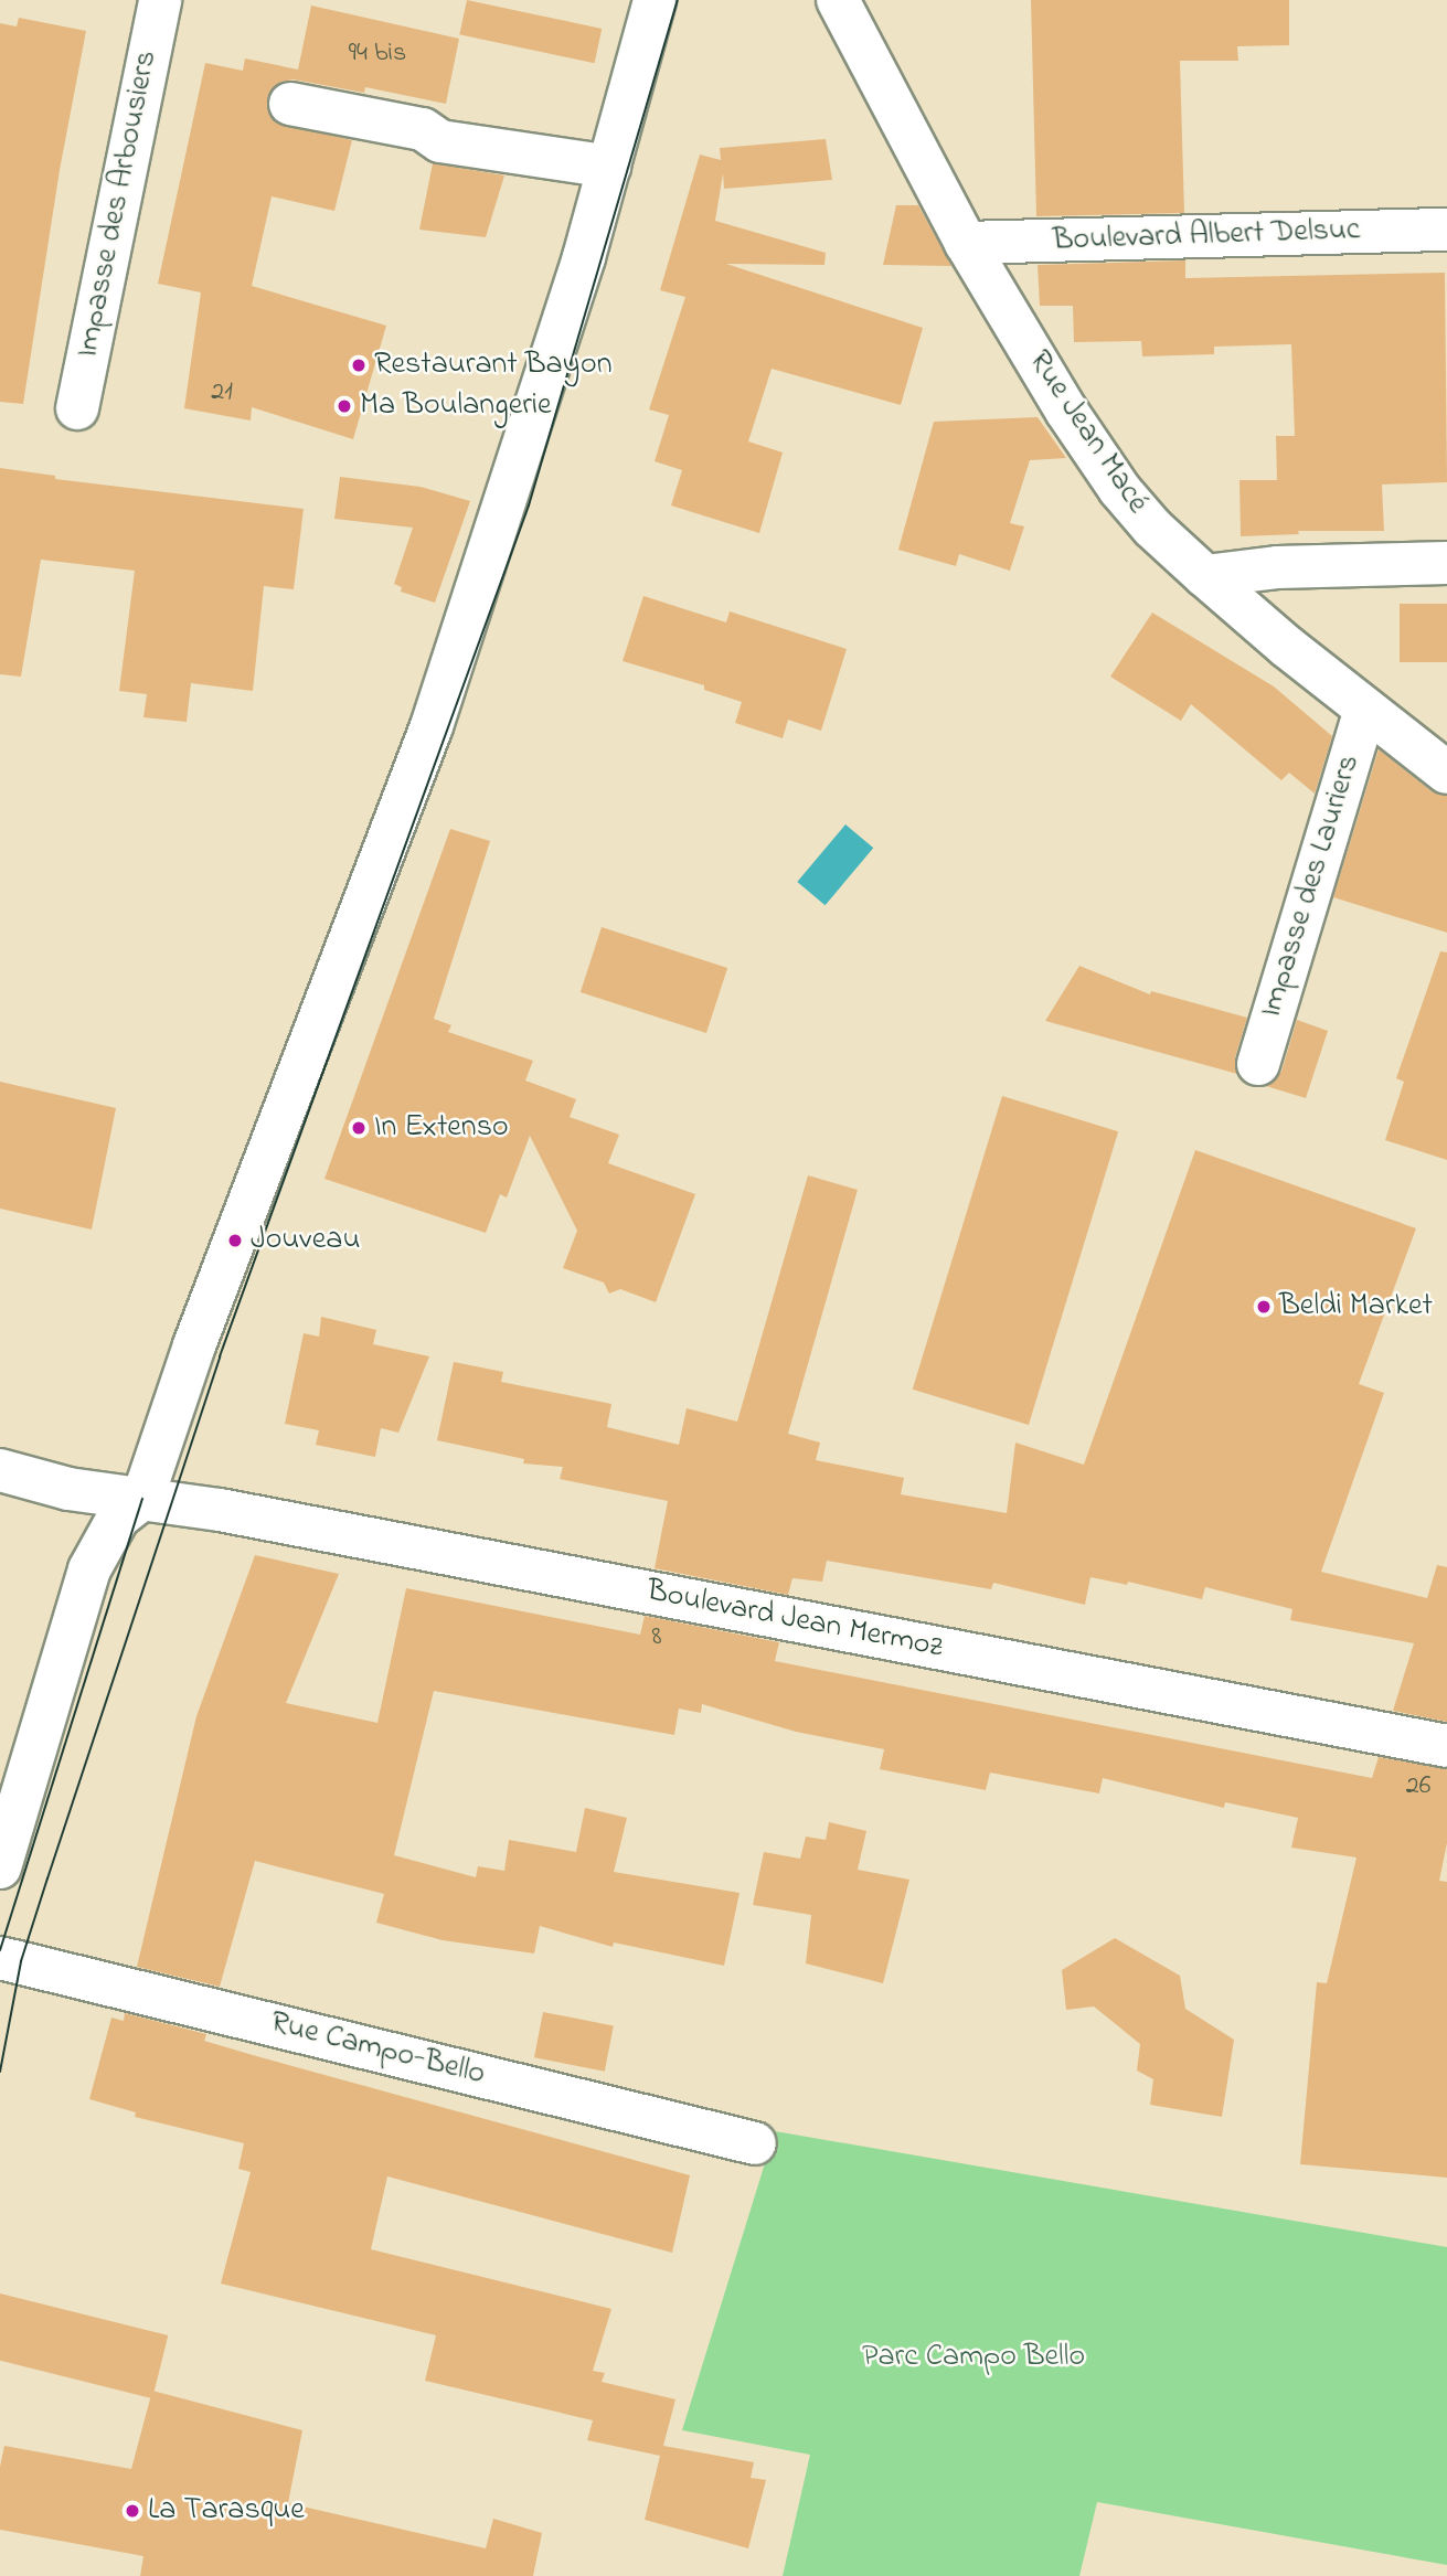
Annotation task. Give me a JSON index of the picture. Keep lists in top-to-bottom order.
{
  "streets": {
    "street": [
      "Impasse des Arbousiers",
      "Boulevard Albert Delsuc",
      "Rue Jean Macé",
      "Impasse des Lauriers",
      "Boulevard Jean Mermoz",
      "Rue Campo-Bello"
    ]
  },
  "crossings": [
    ["Boulevard Albert Delsuc", "Rue Jean Macé"],
    ["Rue Jean Macé", "Impasse des Lauriers"]
  ],
  "parks": ["Parc Campo Bello"],
  "places": [
    "Restaurant Bayon",
    "Ma Boulangerie",
    "In Extenso",
    "Jouveau",
    "Beldi Market",
    "La Tarasque"
  ],
  "house_numbers": [
    "94 bis",
    "21",
    "8",
    "26"
  ]
}
